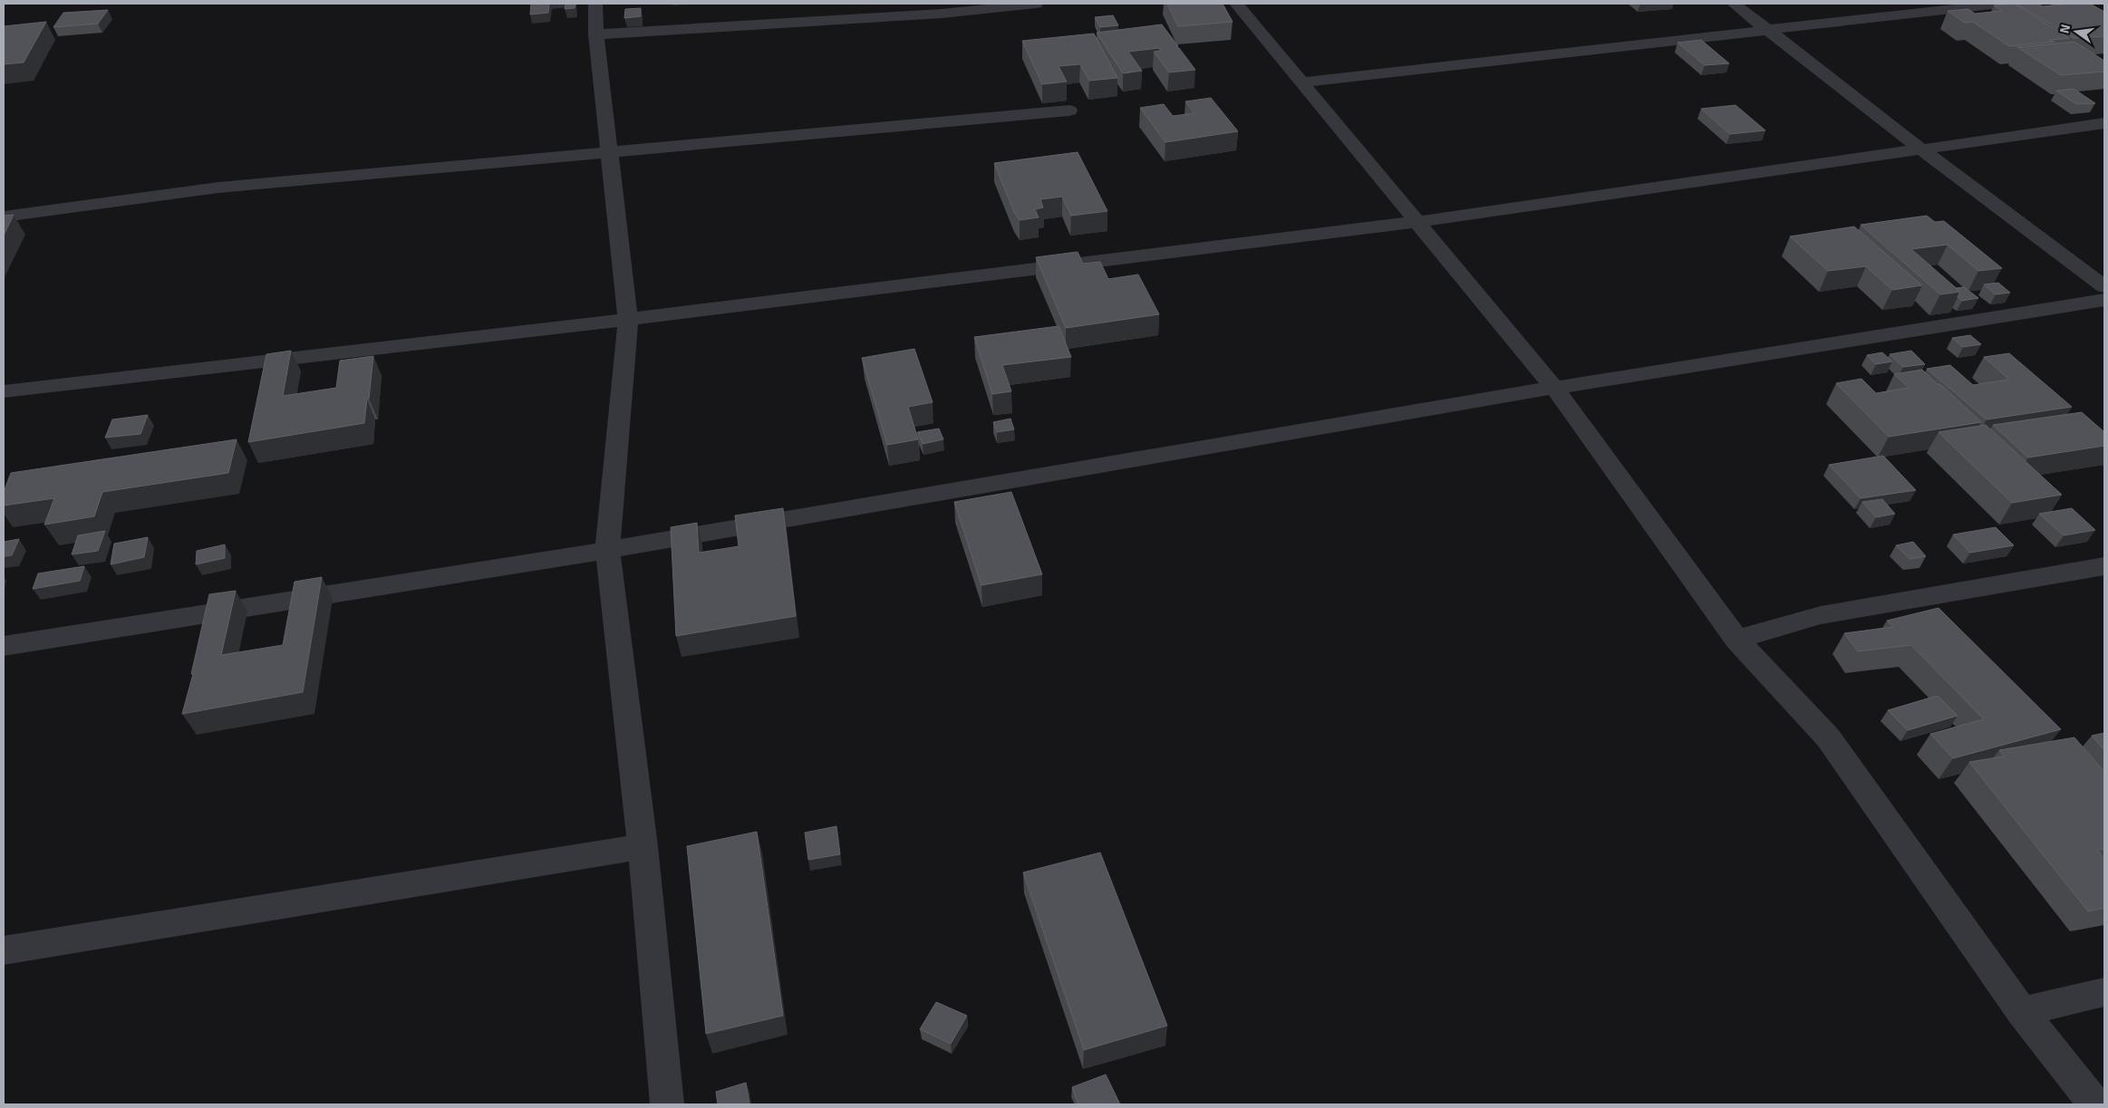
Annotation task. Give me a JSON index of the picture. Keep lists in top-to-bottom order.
{
  "north": "left"
}
